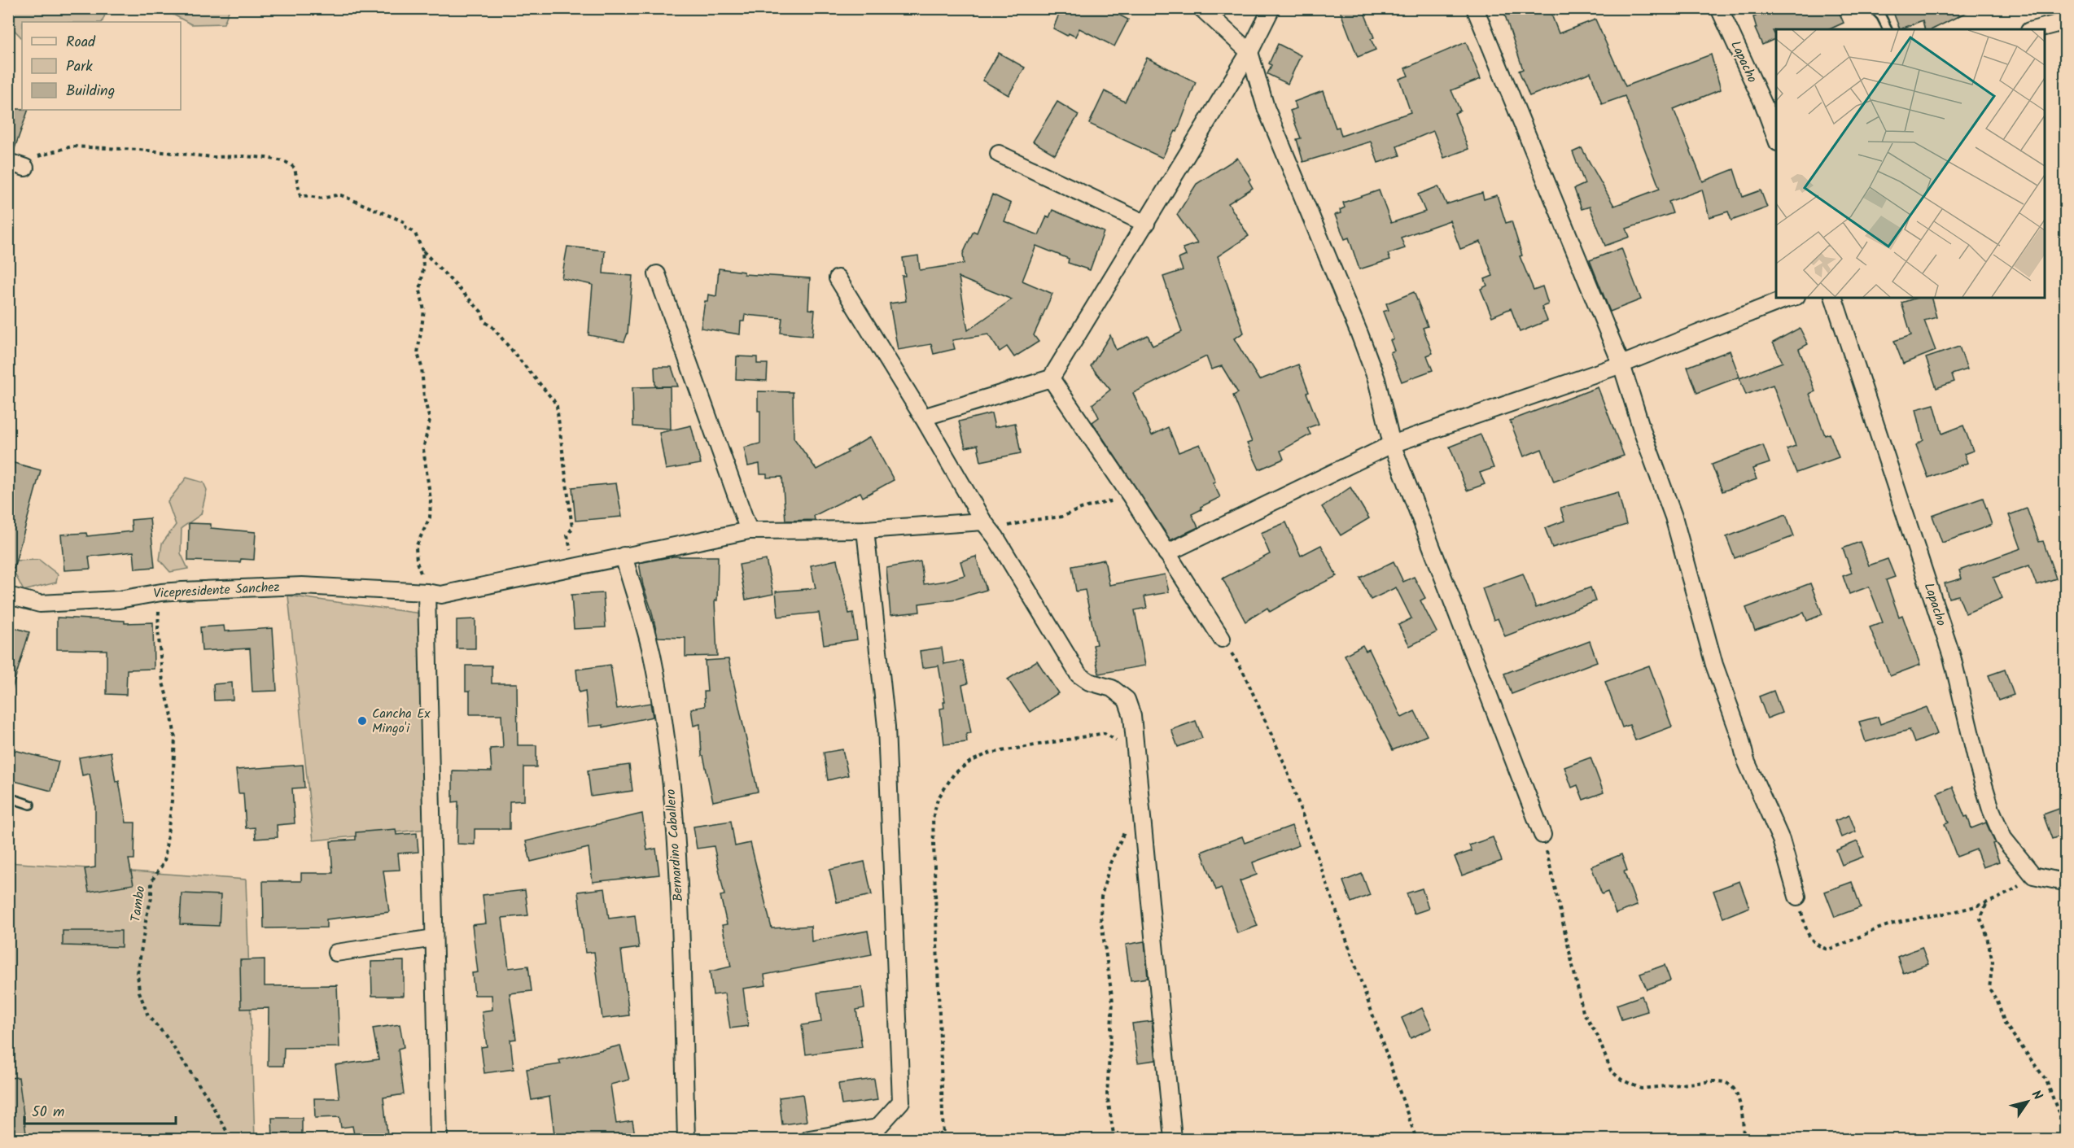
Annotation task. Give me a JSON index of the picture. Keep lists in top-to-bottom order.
{
  "streets": {
    "street": ["Lapacho", "Vicepresidente Sanchez", "Bernardino Caballero"],
    "path": ["Tambo"]
  },
  "crossings": [
    ["Vicepresidente Sanchez", "Bernardino Caballero"],
    ["Vicepresidente Sanchez", "Tambo"]
  ],
  "places": ["Cancha Ex Mingo'i"],
  "legend": ["Road", "Park", "Building"],
  "scale_bar": "50 m",
  "north": "top right"
}
